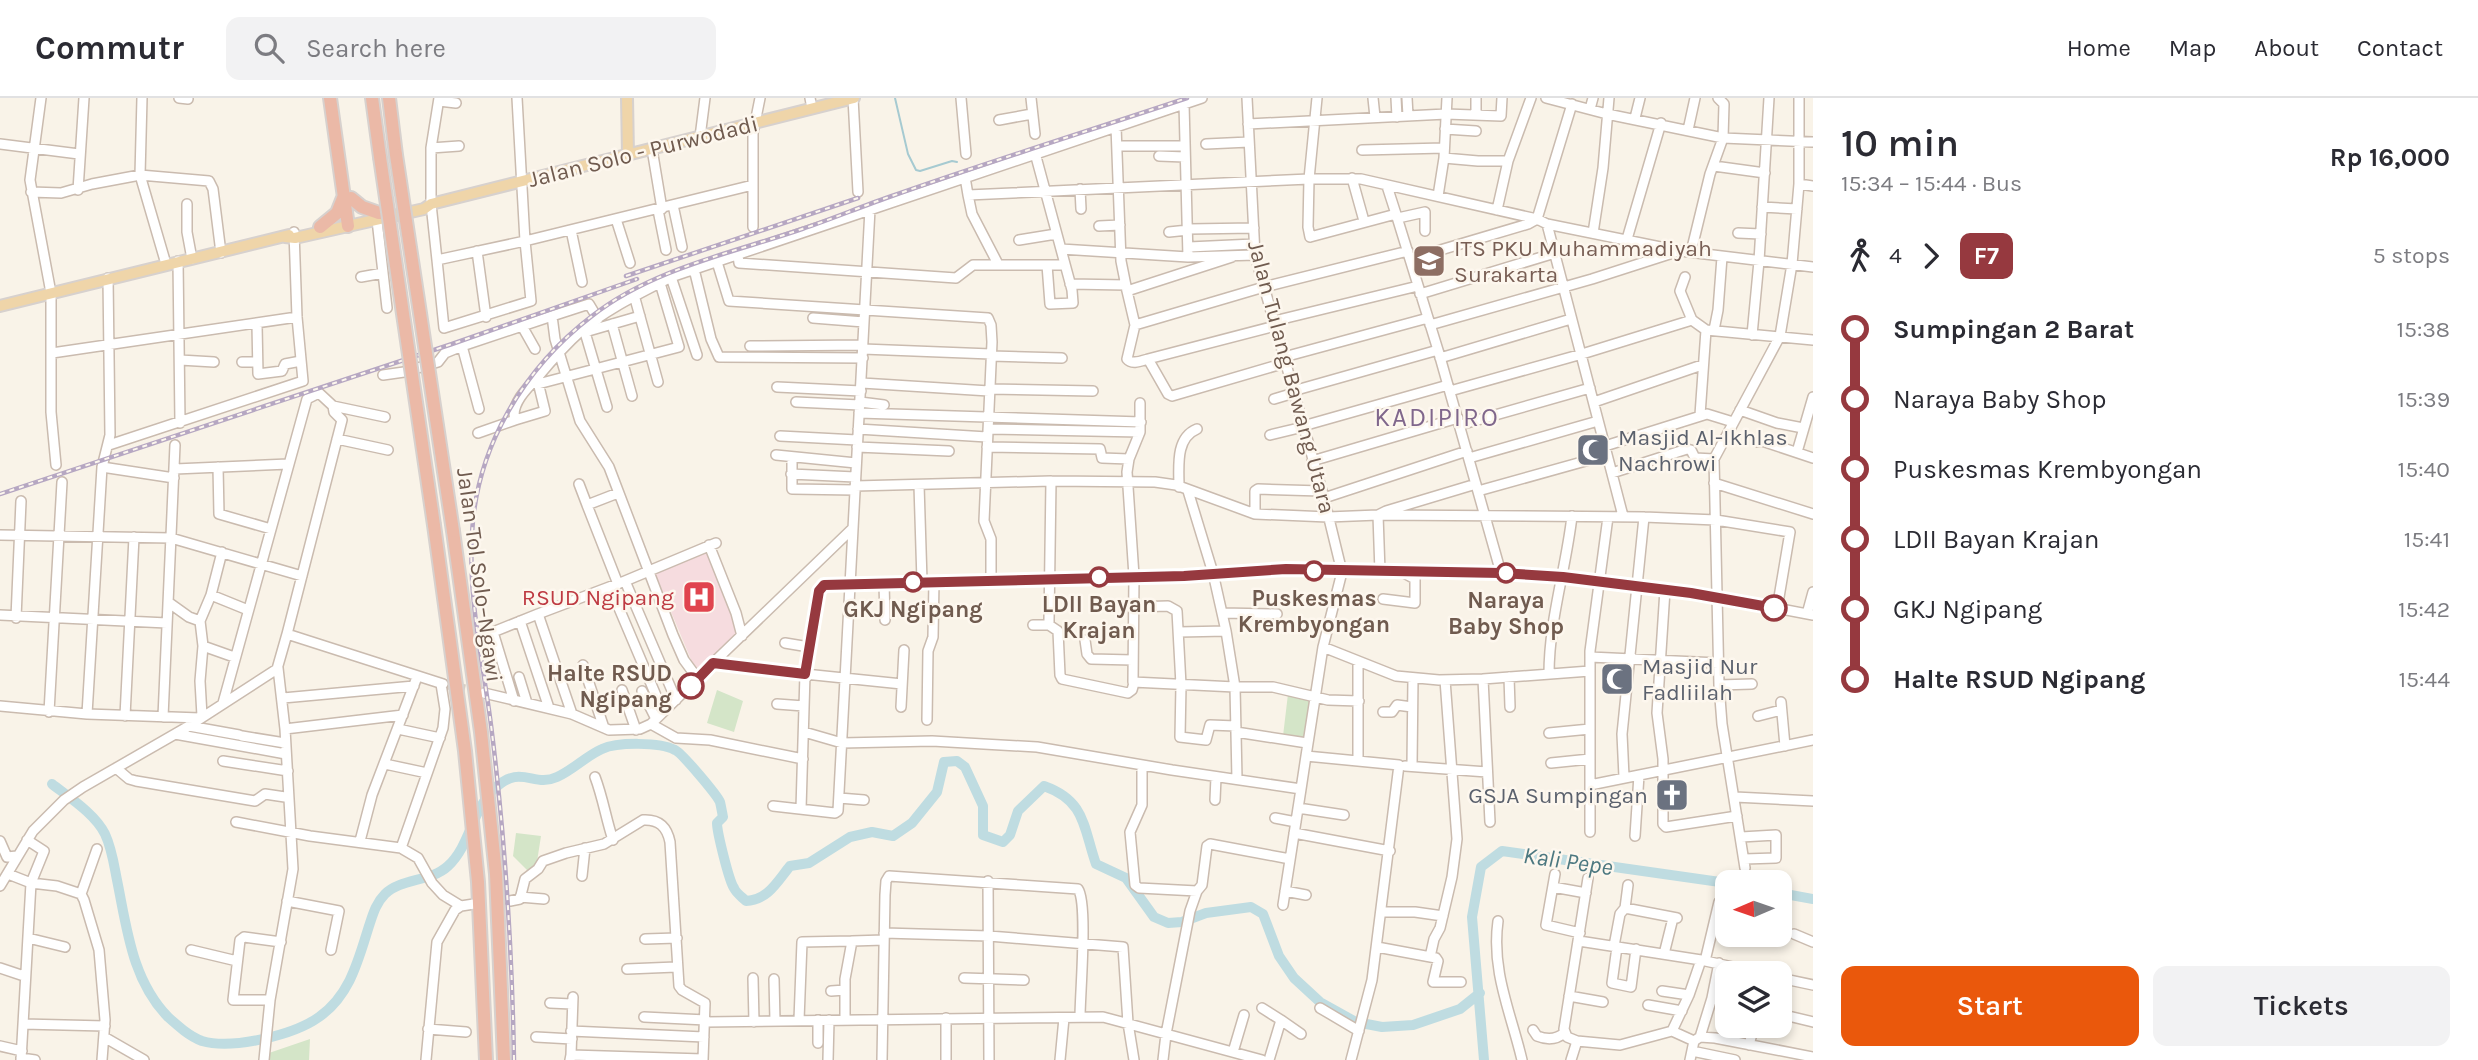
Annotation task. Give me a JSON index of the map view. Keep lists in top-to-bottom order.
{
  "streets": {
    "highway": ["Jalan Tol Solo–Ngawi"],
    "main road": ["Jalan Solo - Purwodadi"],
    "street": ["Jalan Tulang Bawang Utara"]
  },
  "districts": ["KADIPIRO"],
  "water": ["Kali Pepe"],
  "places": {
    "school or university": ["ITS PKU Muhammadiyah Surakarta"],
    "mosque": ["Masjid Al-Ikhlas Nachrowi", "Masjid Nur Fadliilah"],
    "other": [
      "Puskesmas Krembyongan",
      "Naraya Baby Shop",
      "LDII Bayan Krajan",
      "GKJ Ngipang",
      "Halte RSUD Ngipang"
    ],
    "hospital": ["RSUD Ngipang"],
    "church": ["GSJA Sumpingan"]
  },
  "lines": ["bus line F7"],
  "north": "left",
  "page": {
    "header": "Commutr",
    "search": "Search here",
    "nav": [
      "Home",
      "Map",
      "About",
      "Contact"
    ],
    "heading": ["10 min", "15:34 – 15:44 · Bus", "Rp 16,000"],
    "legs": ["4", "F7", "5 stops"],
    "list": [
      {
        "name": "Sumpingan 2 Barat",
        "value": "15:38"
      },
      {
        "name": "Naraya Baby Shop",
        "value": "15:39"
      },
      {
        "name": "Puskesmas Krembyongan",
        "value": "15:40"
      },
      {
        "name": "LDII Bayan Krajan",
        "value": "15:41"
      },
      {
        "name": "GKJ Ngipang",
        "value": "15:42"
      },
      {
        "name": "Halte RSUD Ngipang",
        "value": "15:44"
      }
    ],
    "buttons": ["Start", "Tickets"]
  }
}
